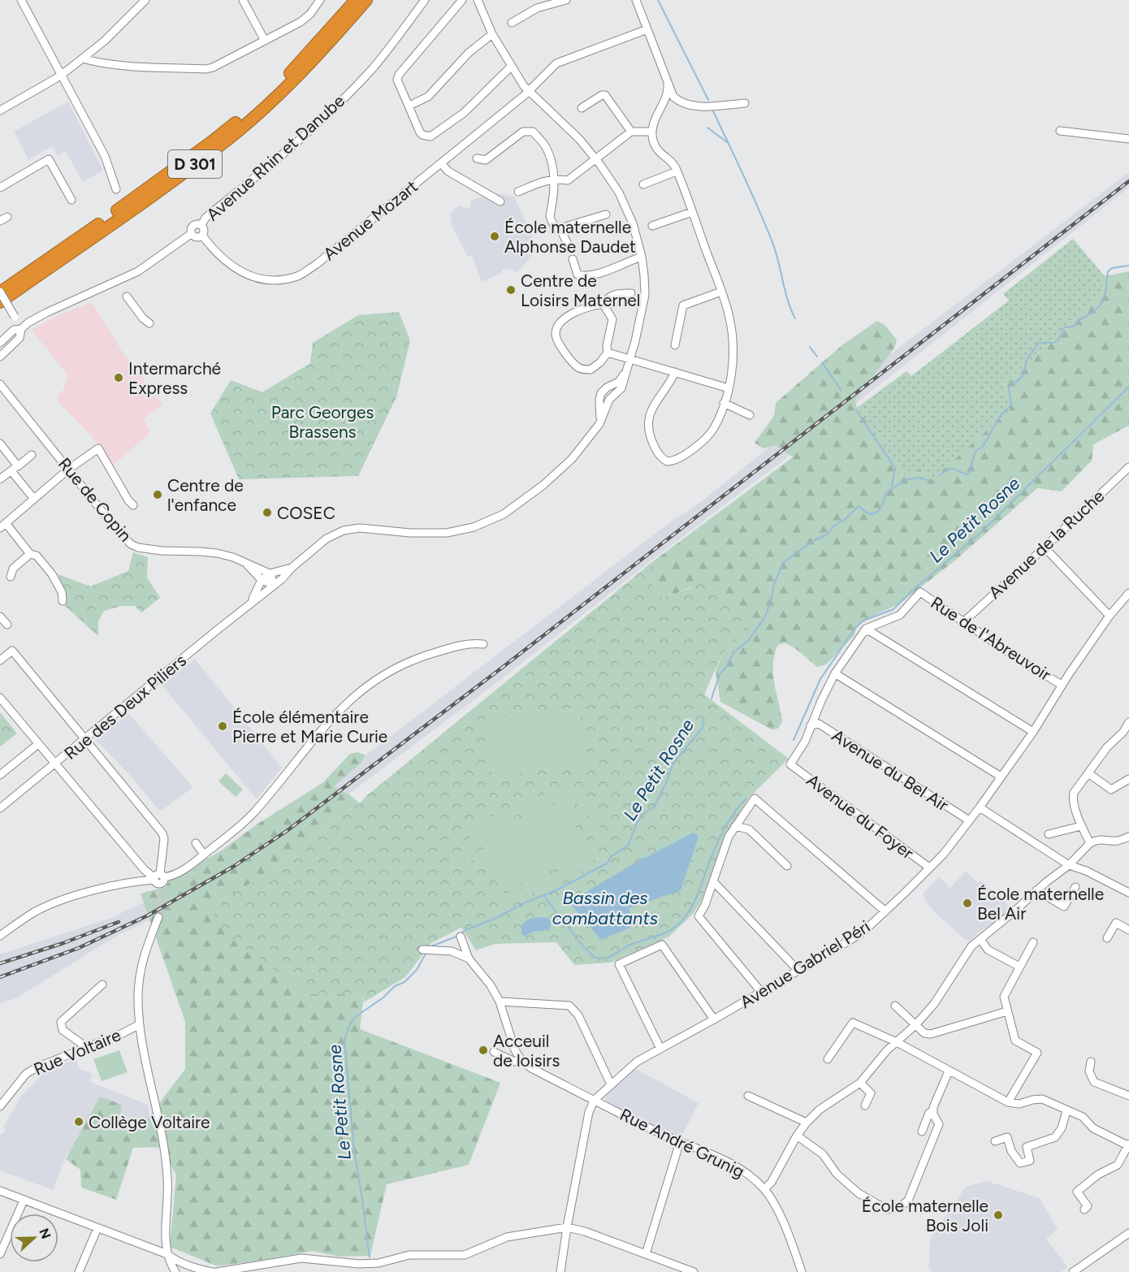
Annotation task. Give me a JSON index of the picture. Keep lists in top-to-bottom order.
{
  "streets": {
    "highway": ["D 301"],
    "street": [
      "Avenue Rhin et Danube",
      "Avenue Mozart",
      "Rue de Copin",
      "Avenue de la Ruche",
      "Rue de l'Abreuvoir",
      "Rue des Deux Piliers",
      "Avenue du Bel Air",
      "Avenue du Foyer",
      "Avenue Gabriel Péri",
      "Rue Voltaire",
      "Rue André Grunig"
    ]
  },
  "crossings": [
    ["Avenue Rhin et Danube", "Avenue Mozart"],
    ["Avenue Mozart", "Rue des Deux Piliers"],
    ["Rue de Copin", "Rue des Deux Piliers"],
    ["Avenue de la Ruche", "Rue de l'Abreuvoir"],
    ["Rue de l'Abreuvoir", "Avenue Gabriel Péri"],
    ["Avenue du Bel Air", "Avenue du Foyer"],
    ["Avenue du Bel Air", "Avenue Gabriel Péri"],
    ["Avenue du Foyer", "Avenue Gabriel Péri"],
    ["Avenue Gabriel Péri", "Rue André Grunig"]
  ],
  "water": ["Le Petit Rosne", "Bassin des combattants"],
  "parks": ["Parc Georges Brassens"],
  "places": [
    "École maternelle Alphonse Daudet",
    "Centre de Loisirs Maternel",
    "Intermarché Express",
    "Centre de l'enfance",
    "COSEC",
    "École élémentaire Pierre et Marie Curie",
    "École maternelle Bel Air",
    "Acceuil de loisirs",
    "Collège Voltaire",
    "École maternelle Bois Joli"
  ],
  "north": "right"
}
